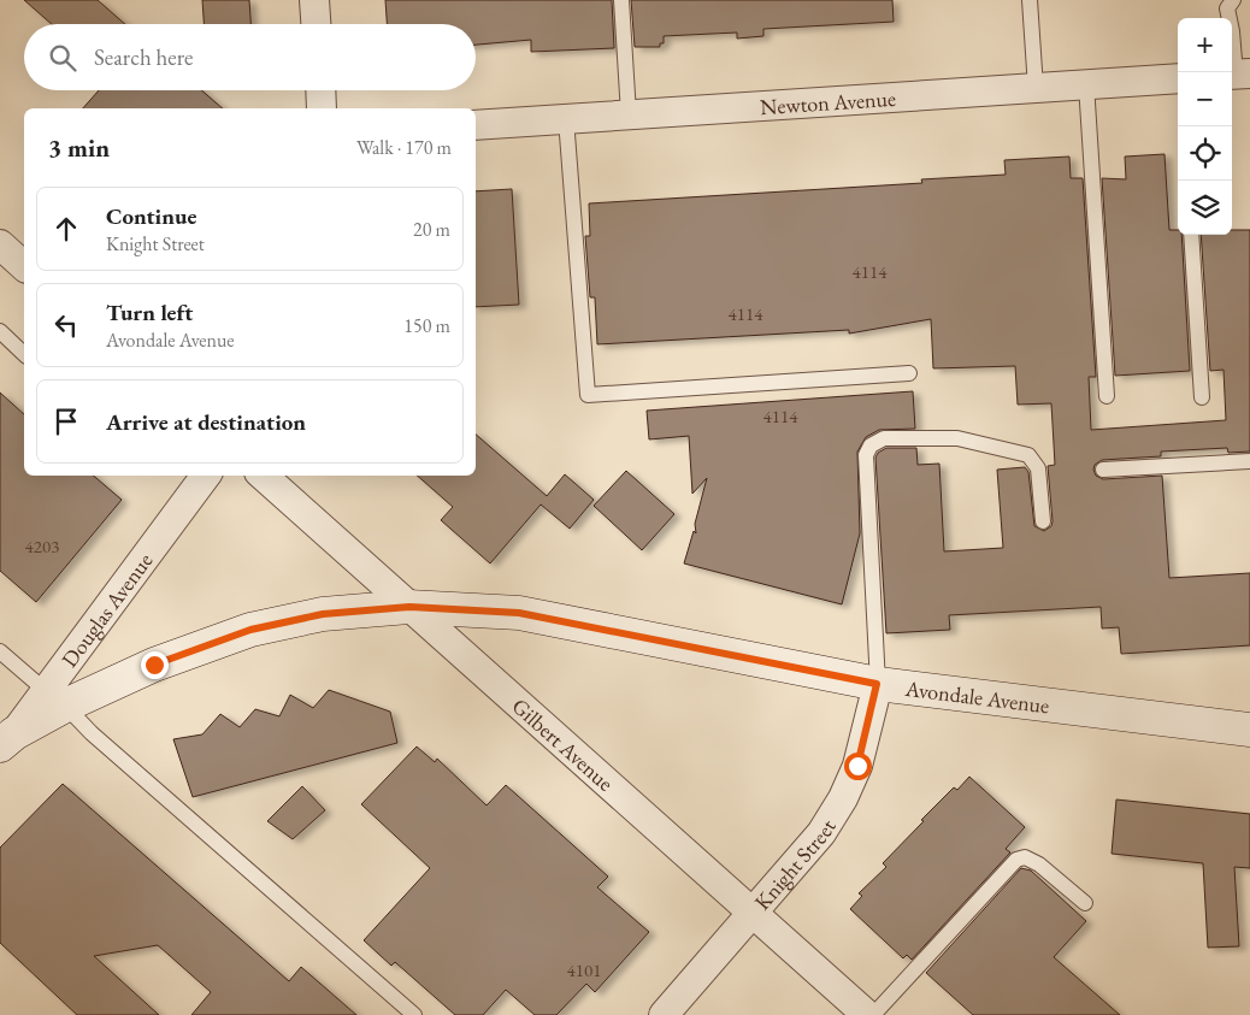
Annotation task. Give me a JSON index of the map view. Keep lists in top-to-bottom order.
{
  "streets": {
    "main road": ["Avondale Avenue"],
    "street": [
      "Newton Avenue",
      "Douglas Avenue",
      "Gilbert Avenue",
      "Knight Street"
    ]
  },
  "crossings": [
    ["Douglas Avenue", "Avondale Avenue"],
    ["Avondale Avenue", "Gilbert Avenue"],
    ["Avondale Avenue", "Knight Street"],
    ["Gilbert Avenue", "Knight Street"]
  ],
  "house_numbers": [
    "4114",
    "4114",
    "4114",
    "4203",
    "4101"
  ],
  "page": {
    "map_buttons": ["+", "−"],
    "search": "Search here",
    "heading": ["3 min", "Walk · 170 m"],
    "list": [
      ["Continue", "Knight Street", "20 m"],
      ["Turn left", "Avondale Avenue", "150 m"],
      "Arrive at destination"
    ]
  }
}
